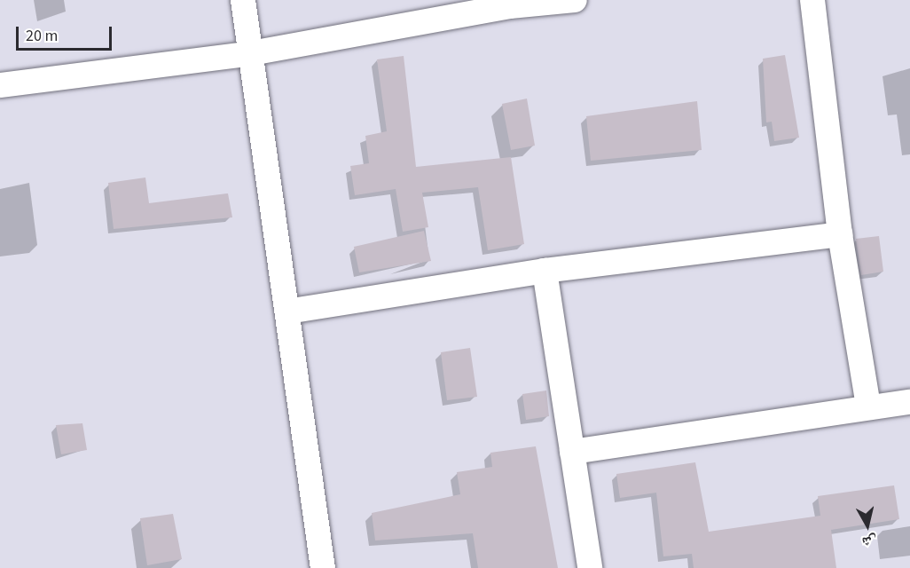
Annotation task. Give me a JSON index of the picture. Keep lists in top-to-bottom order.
{
  "scale_bar": "20 m",
  "north": "bottom"
}
